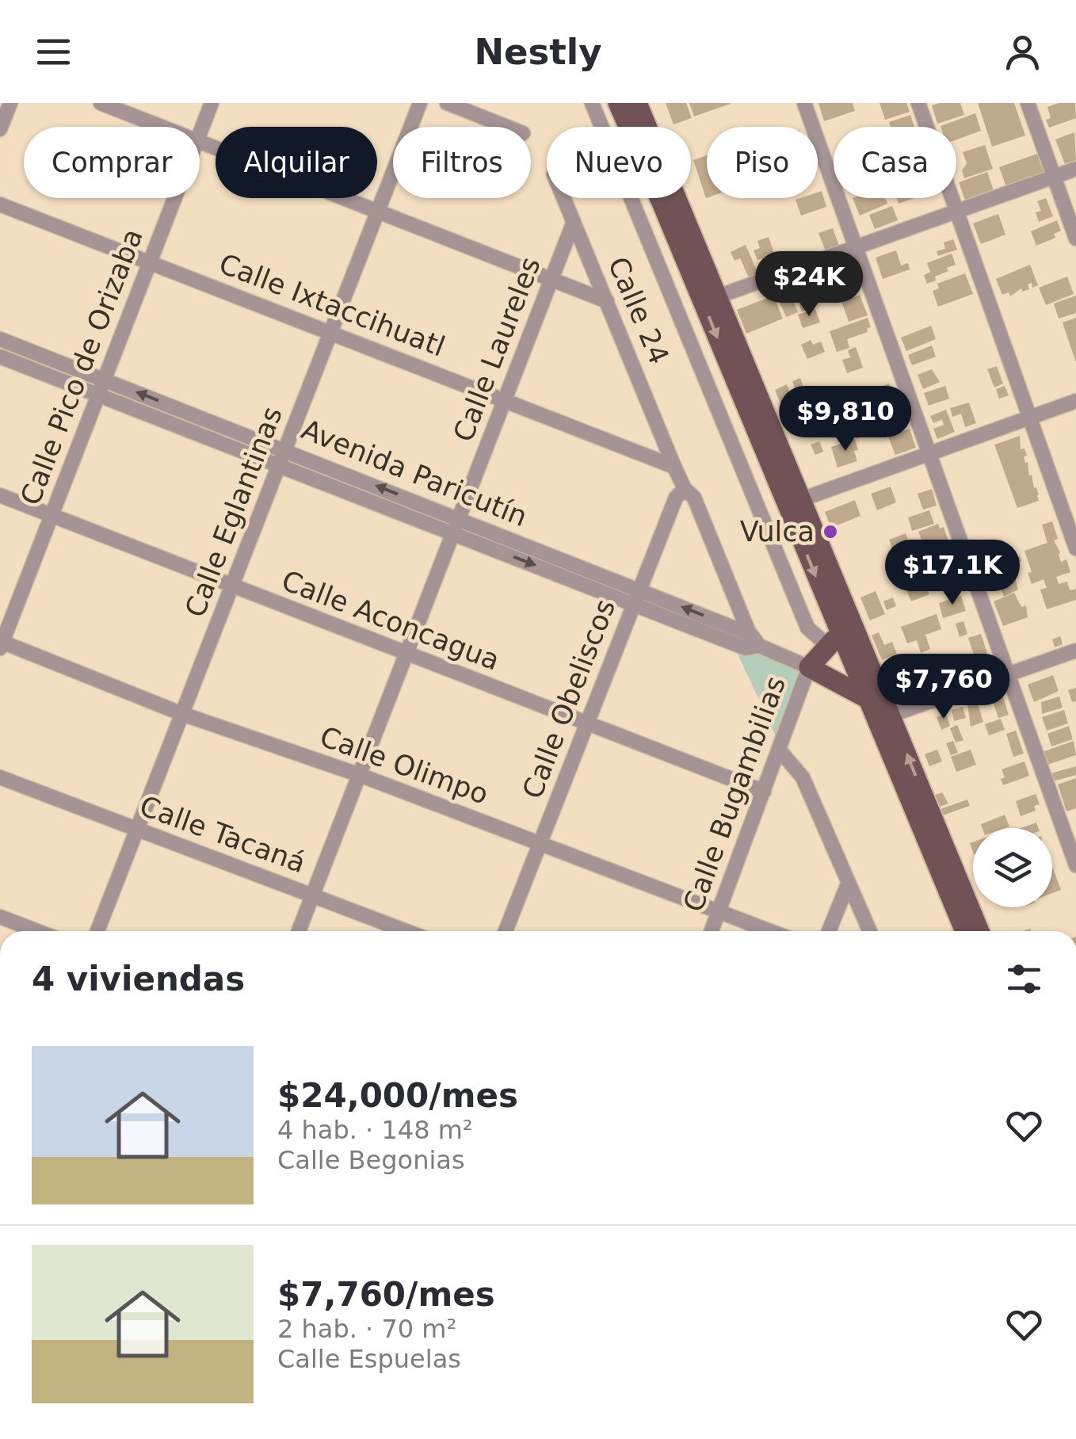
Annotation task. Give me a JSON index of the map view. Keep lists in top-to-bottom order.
{
  "streets": {
    "street": [
      "Calle Ixtaccihuatl",
      "Calle 24",
      "Calle Laureles",
      "Calle Pico de Orizaba",
      "Avenida Paricutín",
      "Calle Eglantinas",
      "Calle Aconcagua",
      "Calle Obeliscos",
      "Calle Olimpo",
      "Calle Bugambilias",
      "Calle Tacaná"
    ]
  },
  "crossings": [
    ["Calle Ixtaccihuatl", "Calle 24"],
    ["Calle Ixtaccihuatl", "Calle Laureles"],
    ["Calle Ixtaccihuatl", "Calle Pico de Orizaba"],
    ["Calle Ixtaccihuatl", "Calle Eglantinas"],
    ["Calle 24", "Calle Laureles"],
    ["Calle Laureles", "Avenida Paricutín"],
    ["Calle Laureles", "Calle Aconcagua"],
    ["Calle Laureles", "Calle Olimpo"],
    ["Calle Laureles", "Calle Tacaná"],
    ["Calle Pico de Orizaba", "Avenida Paricutín"],
    ["Calle Pico de Orizaba", "Calle Aconcagua"],
    ["Calle Pico de Orizaba", "Calle Olimpo"],
    ["Avenida Paricutín", "Calle Eglantinas"],
    ["Avenida Paricutín", "Calle Obeliscos"],
    ["Avenida Paricutín", "Calle Bugambilias"],
    ["Calle Eglantinas", "Calle Aconcagua"],
    ["Calle Eglantinas", "Calle Olimpo"],
    ["Calle Eglantinas", "Calle Tacaná"],
    ["Calle Aconcagua", "Calle Obeliscos"],
    ["Calle Aconcagua", "Calle Bugambilias"],
    ["Calle Obeliscos", "Calle Olimpo"],
    ["Calle Olimpo", "Calle Bugambilias"]
  ],
  "places": ["Vulca"],
  "page": {
    "header": "Nestly",
    "chip": [
      "Comprar",
      "Alquilar",
      "Filtros",
      "Nuevo",
      "Piso",
      "Casa"
    ],
    "price": [
      "$24K",
      "$9,810",
      "$17.1K",
      "$7,760"
    ],
    "heading": "4 viviendas",
    "list": [
      {
        "name": "$24,000/mes",
        "note": "4 hab. · 148 m² · Calle Begonias"
      },
      {
        "name": "$7,760/mes",
        "note": "2 hab. · 70 m² · Calle Espuelas"
      }
    ]
  }
}
